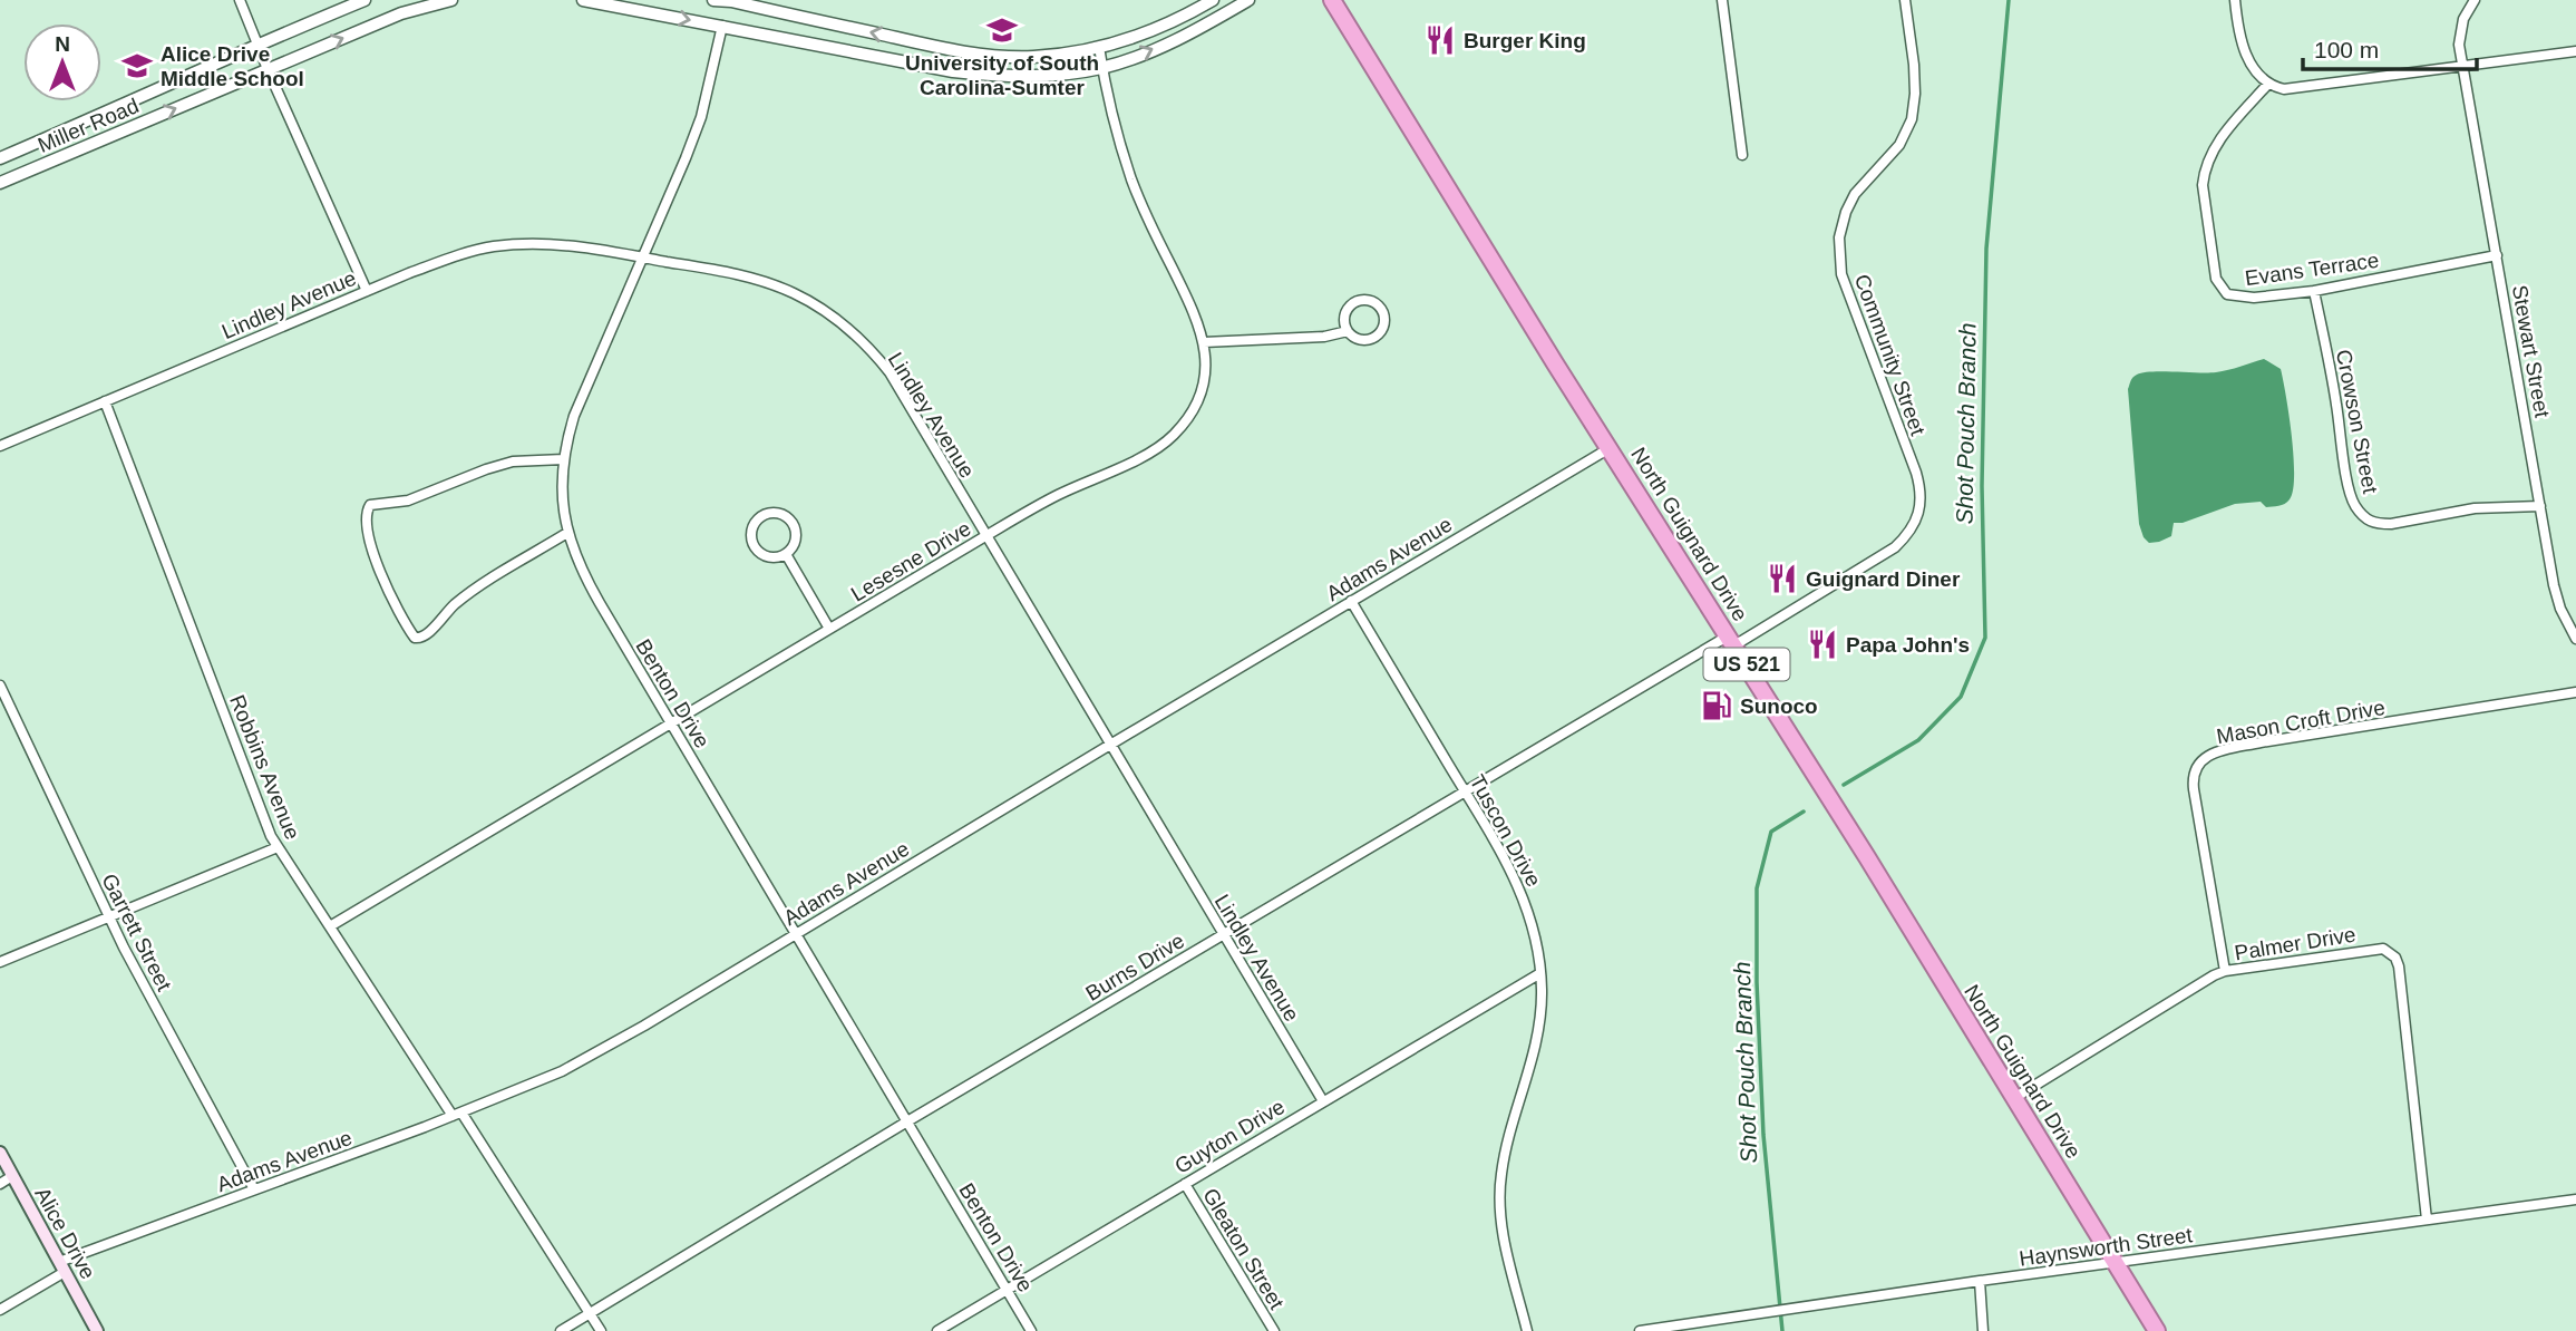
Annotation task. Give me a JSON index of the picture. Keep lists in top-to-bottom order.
{
  "streets": {
    "highway": ["North Guignard Drive", "US 521"],
    "main road": ["Alice Drive"],
    "street": [
      "Miller Road",
      "Evans Terrace",
      "Lindley Avenue",
      "Stewart Street",
      "Community Street",
      "Crowson Street",
      "Adams Avenue",
      "Lesesne Drive",
      "Benton Drive",
      "Mason Croft Drive",
      "Robbins Avenue",
      "Tuscon Drive",
      "Garrett Street",
      "Palmer Drive",
      "Burns Drive",
      "Guyton Drive",
      "Haynsworth Street",
      "Gleaton Street"
    ]
  },
  "crossings": [
    ["Evans Terrace", "Stewart Street"],
    ["Evans Terrace", "Crowson Street"],
    ["Lindley Avenue", "Adams Avenue"],
    ["Lindley Avenue", "Lesesne Drive"],
    ["Lindley Avenue", "Benton Drive"],
    ["Lindley Avenue", "Robbins Avenue"],
    ["Lindley Avenue", "Burns Drive"],
    ["Lindley Avenue", "Guyton Drive"],
    ["Stewart Street", "Crowson Street"],
    ["Community Street", "North Guignard Drive"],
    ["Community Street", "Burns Drive"],
    ["North Guignard Drive", "Adams Avenue"],
    ["North Guignard Drive", "Palmer Drive"],
    ["North Guignard Drive", "Burns Drive"],
    ["North Guignard Drive", "Haynsworth Street"],
    ["Adams Avenue", "Benton Drive"],
    ["Adams Avenue", "Robbins Avenue"],
    ["Adams Avenue", "Tuscon Drive"],
    ["Adams Avenue", "Garrett Street"],
    ["Adams Avenue", "Alice Drive"],
    ["Lesesne Drive", "Benton Drive"],
    ["Lesesne Drive", "Robbins Avenue"],
    ["Benton Drive", "Burns Drive"],
    ["Benton Drive", "Guyton Drive"],
    ["Mason Croft Drive", "Palmer Drive"],
    ["Robbins Avenue", "Burns Drive"],
    ["Tuscon Drive", "Burns Drive"],
    ["Tuscon Drive", "Guyton Drive"],
    ["Palmer Drive", "Haynsworth Street"],
    ["Guyton Drive", "Gleaton Street"]
  ],
  "water": ["Shot Pouch Branch"],
  "places": {
    "school or university": ["University of South Carolina-Sumter", "Alice Drive Middle School"],
    "restaurant": ["Burger King", "Guignard Diner", "Papa John's"],
    "fuel station": ["Sunoco"]
  },
  "scale_bar": "100 m",
  "north": "top"
}
